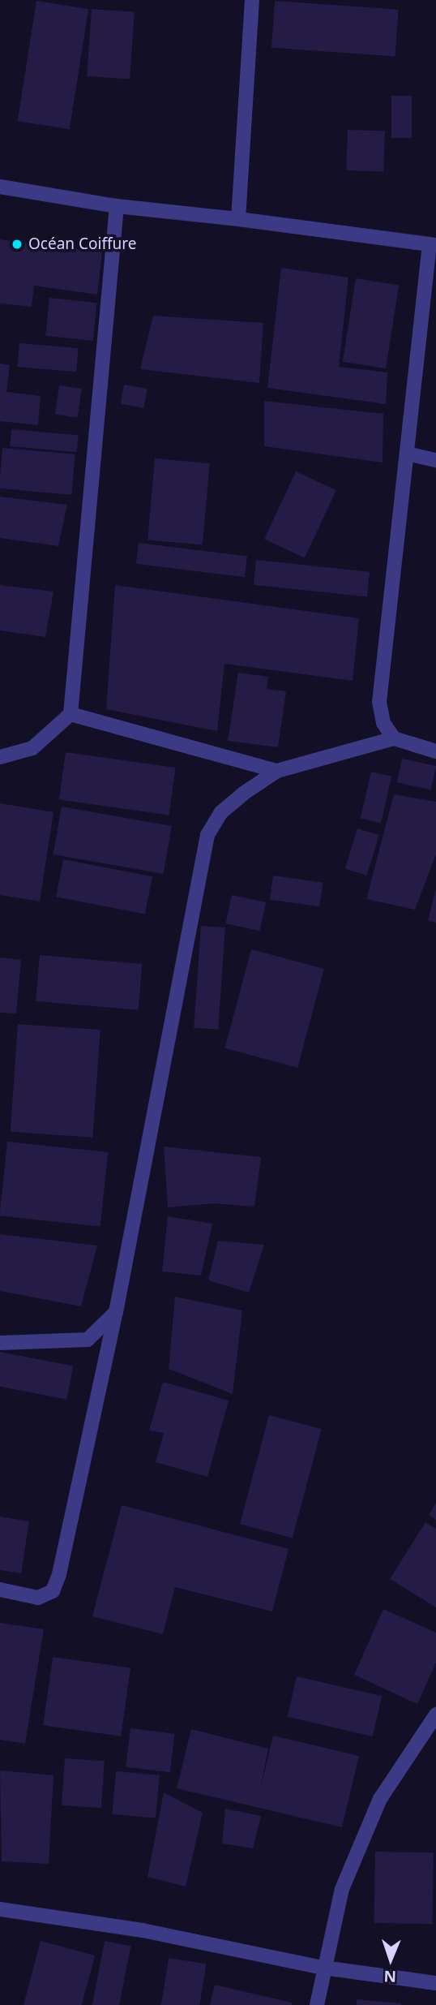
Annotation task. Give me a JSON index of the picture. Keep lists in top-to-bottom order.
{
  "places": ["Océan Coiffure"],
  "north": "bottom"
}
